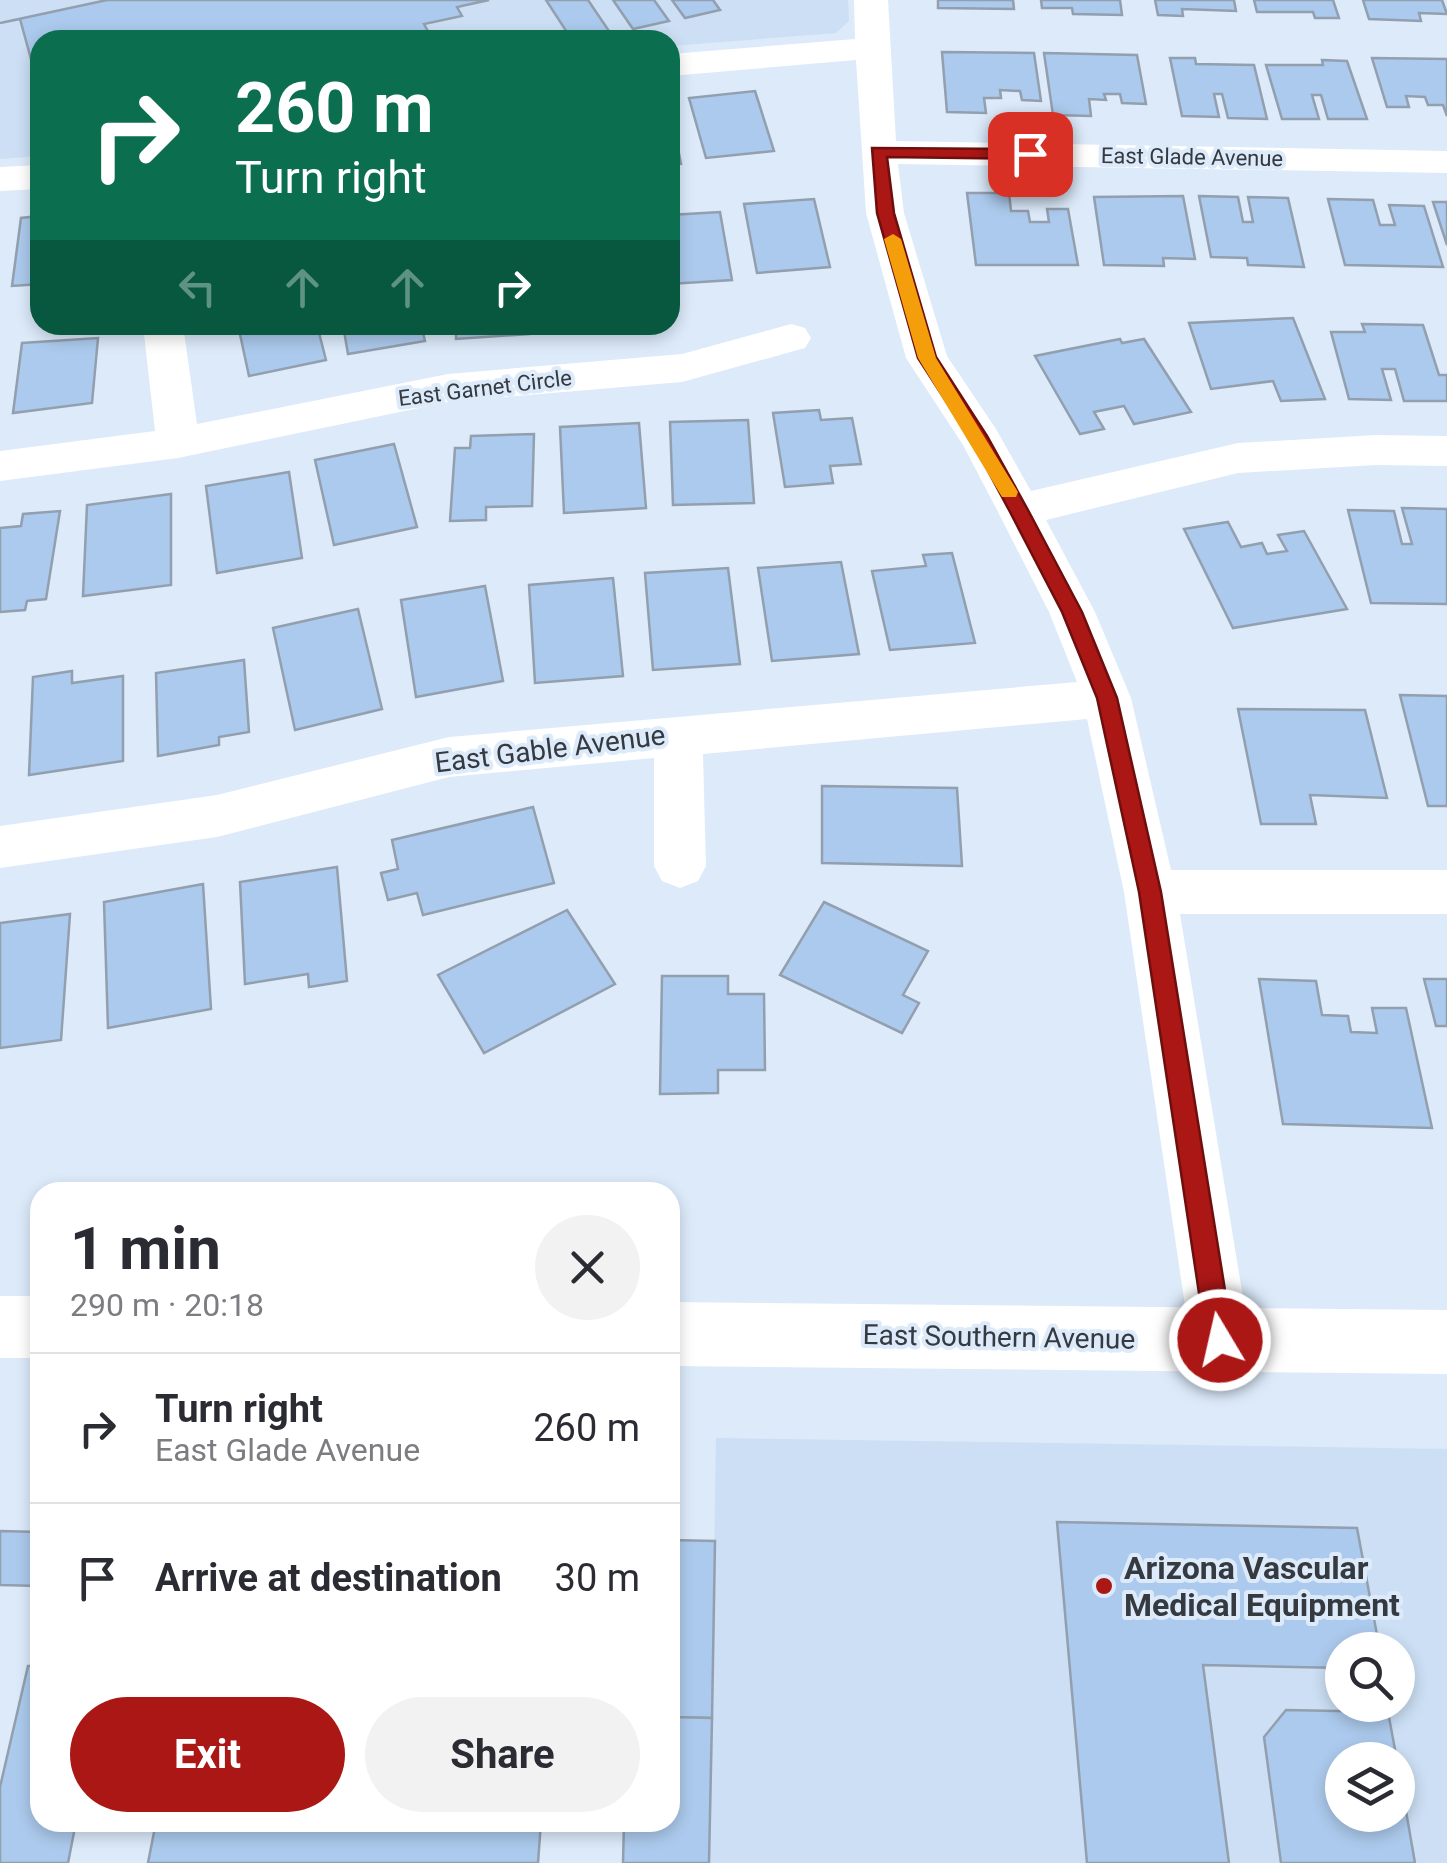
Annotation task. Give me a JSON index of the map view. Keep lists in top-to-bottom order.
{
  "streets": {
    "main road": ["East Southern Avenue"],
    "street": ["East Glade Avenue", "East Garnet Circle", "East Gable Avenue"]
  },
  "places": ["Arizona Vascular Medical Equipment"],
  "page": {
    "turn": ["260 m", "Turn right"],
    "heading": ["1 min", "290 m · 20:18"],
    "list": [
      {
        "name": "Turn right",
        "note": "East Glade Avenue",
        "value": "260 m"
      },
      {
        "name": "Arrive at destination",
        "value": "30 m"
      }
    ],
    "buttons": ["Exit", "Share"]
  }
}
